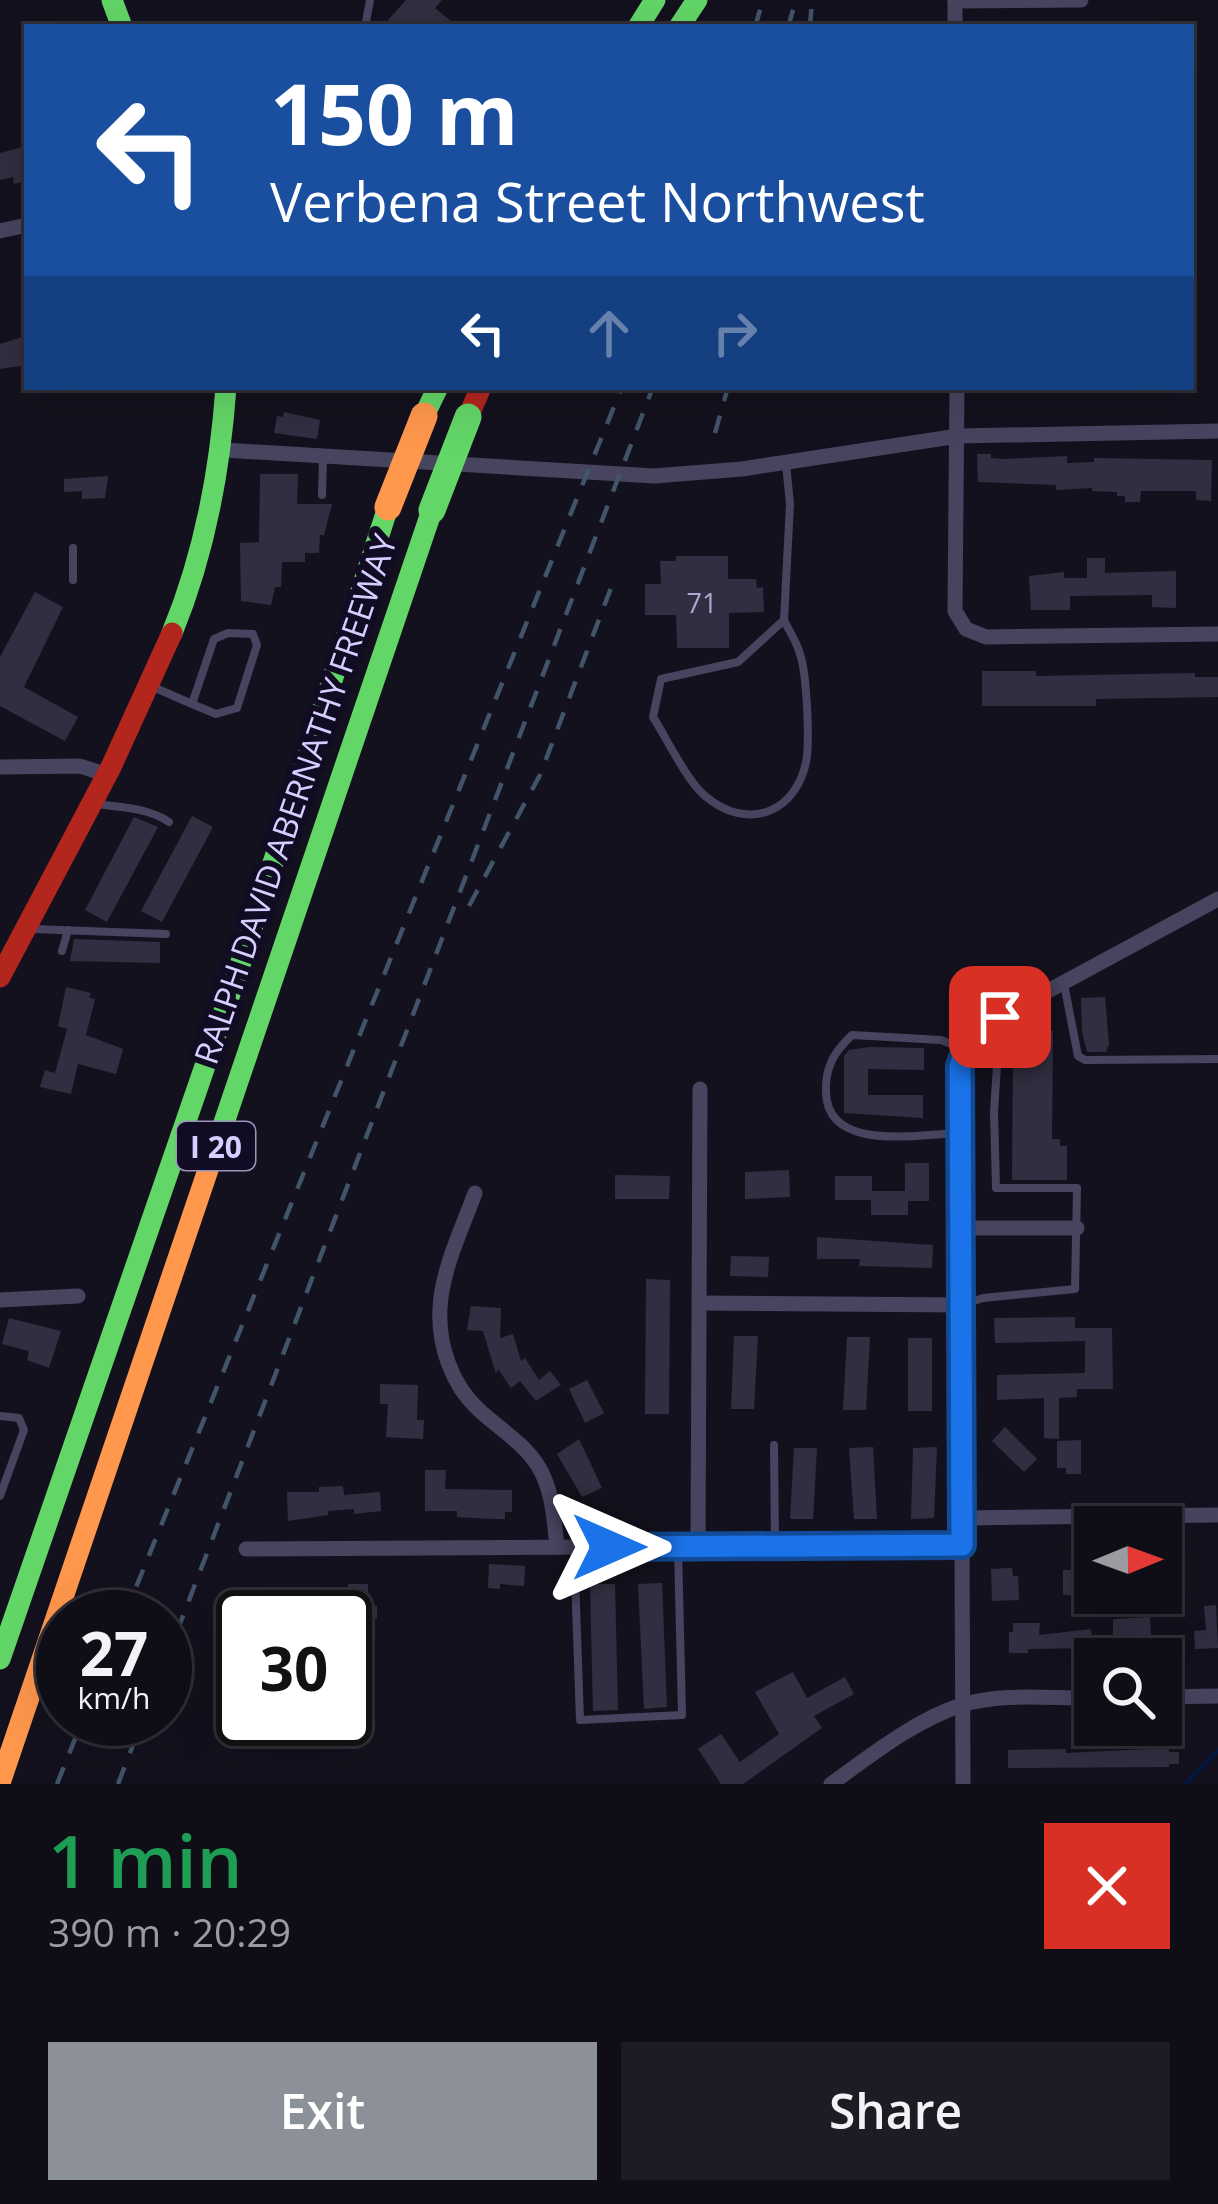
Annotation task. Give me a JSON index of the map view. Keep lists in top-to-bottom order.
{
  "streets": {
    "main road": ["RALPH DAVID ABERNATHY FREEWAY", "I 20"]
  },
  "house_numbers": ["71"],
  "north": "right",
  "page": {
    "turn": ["150 m", "Verbena Street Northwest"],
    "speed": "27 km/h",
    "limit": "30",
    "heading": ["1 min", "390 m · 20:29"],
    "buttons": ["Exit", "Share"]
  }
}
